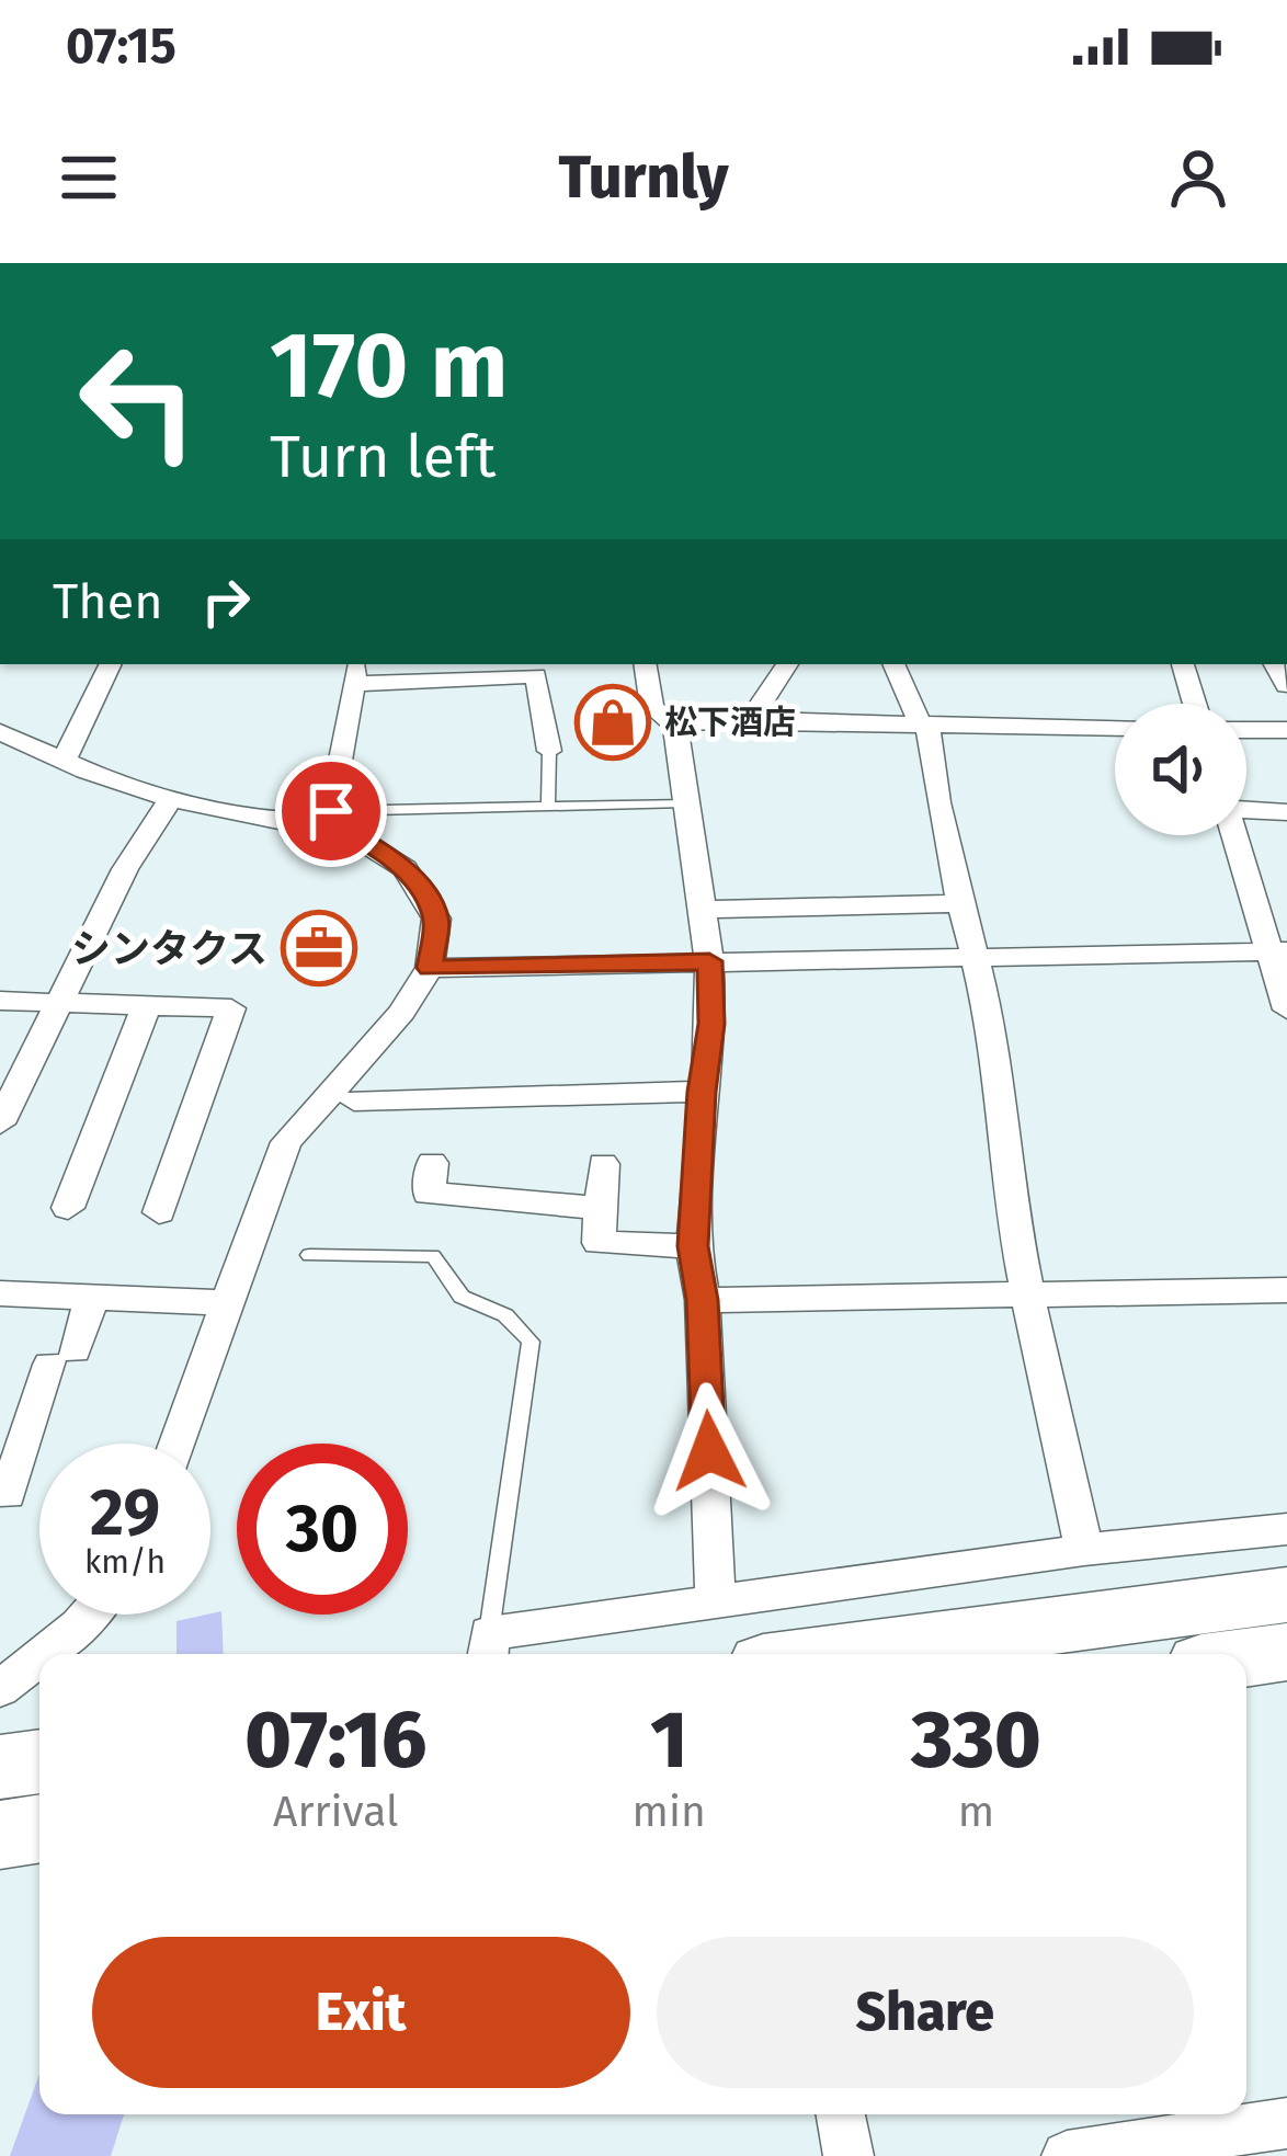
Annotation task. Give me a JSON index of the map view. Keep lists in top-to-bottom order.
{
  "places": {
    "shop": ["松下酒店"],
    "office": ["シンタクス"]
  },
  "page": {
    "status": "07:15",
    "header": "Turnly",
    "turn": ["170 m", "Turn left"],
    "then": "Then",
    "speed": "29 km/h",
    "limit": "30",
    "eta": [
      "07:16",
      "Arrival",
      "1",
      "min",
      "330",
      "m"
    ],
    "buttons": ["Exit", "Share"]
  }
}
